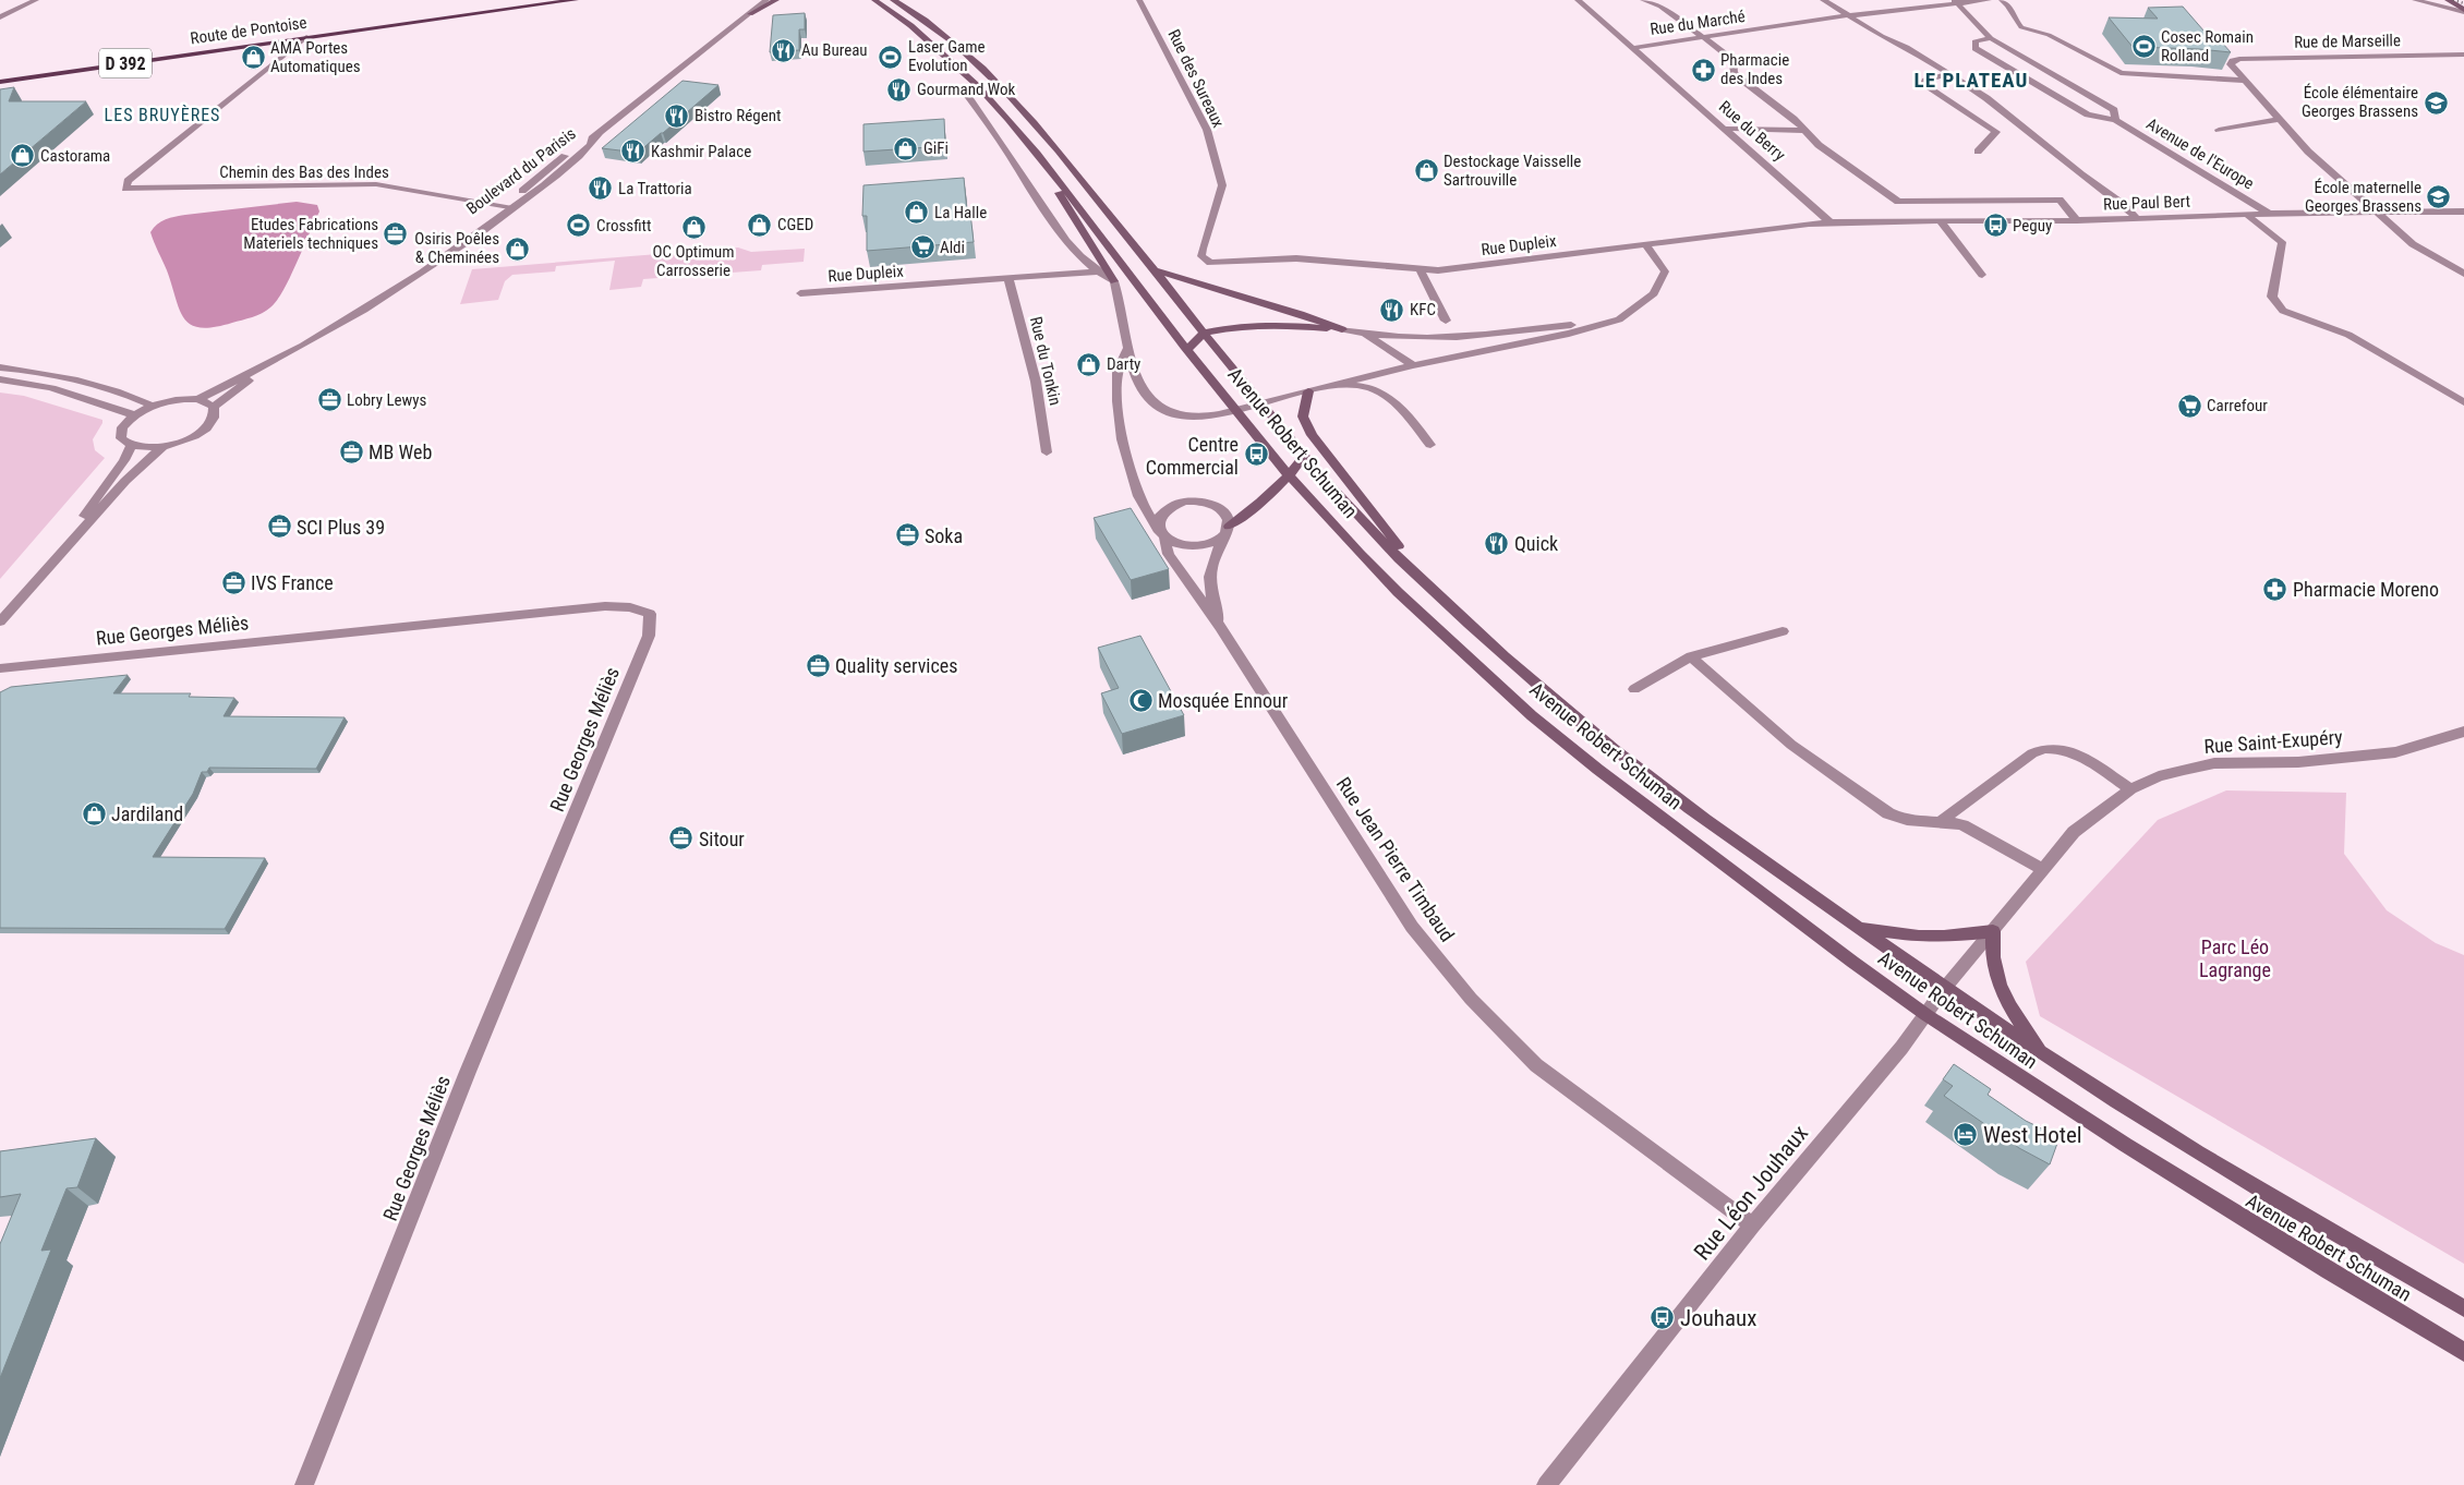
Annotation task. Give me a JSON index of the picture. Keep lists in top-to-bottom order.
{
  "streets": {
    "main road": ["Route de Pontoise", "D 392", "Avenue Robert Schuman"],
    "street": [
      "Rue du Marché",
      "Rue de Marseille",
      "Rue des Sureaux",
      "Rue du Berry",
      "Avenue de l'Europe",
      "Boulevard du Parisis",
      "Chemin des Bas des Indes",
      "Rue Paul Bert",
      "Rue Dupleix",
      "Rue du Tonkin",
      "Rue Georges Méliès",
      "Rue Saint-Exupéry",
      "Rue Jean Pierre Timbaud",
      "Rue Léon Jouhaux"
    ]
  },
  "crossings": [
    ["Rue du Marché", "Rue du Berry"],
    ["Route de Pontoise", "Chemin des Bas des Indes"],
    ["Rue des Sureaux", "Rue Dupleix"],
    ["Rue du Berry", "Rue Paul Bert"],
    ["Rue du Berry", "Rue Dupleix"],
    ["Avenue de l'Europe", "Rue Paul Bert"],
    ["Boulevard du Parisis", "Chemin des Bas des Indes"],
    ["Rue Paul Bert", "Rue Dupleix"],
    ["Rue Dupleix", "Rue du Tonkin"],
    ["Avenue Robert Schuman", "Rue Saint-Exupéry"],
    ["Avenue Robert Schuman", "Rue Léon Jouhaux"],
    ["Rue Saint-Exupéry", "Rue Léon Jouhaux"],
    ["Rue Jean Pierre Timbaud", "Rue Léon Jouhaux"]
  ],
  "districts": ["LE PLATEAU", "LES BRUYÈRES"],
  "parks": ["Parc Léo Lagrange"],
  "places": {
    "sports": ["Cosec Romain Rolland", "Laser Game Evolution", "Crossfitt"],
    "restaurant": [
      "Au Bureau",
      "Gourmand Wok",
      "Bistro Régent",
      "Kashmir Palace",
      "La Trattoria",
      "KFC",
      "Quick"
    ],
    "shop": [
      "AMA Portes Automatiques",
      "GiFi",
      "Castorama",
      "Destockage Vaisselle Sartrouville",
      "La Halle",
      "CGED",
      "OC Optimum Carrosserie",
      "Osiris Poêles & Cheminées",
      "Darty",
      "Jardiland"
    ],
    "pharmacy": ["Pharmacie des Indes", "Pharmacie Moreno"],
    "school or university": ["École élémentaire Georges Brassens", "École maternelle Georges Brassens"],
    "bus stop": ["Peguy", "Centre Commercial", "Jouhaux"],
    "office": [
      "Etudes Fabrications Materiels techniques",
      "Lobry Lewys",
      "MB Web",
      "SCI Plus 39",
      "Soka",
      "IVS France",
      "Quality services",
      "Sitour"
    ],
    "supermarket": ["Aldi", "Carrefour"],
    "mosque": ["Mosquée Ennour"],
    "hotel": ["West Hotel"]
  }
}
